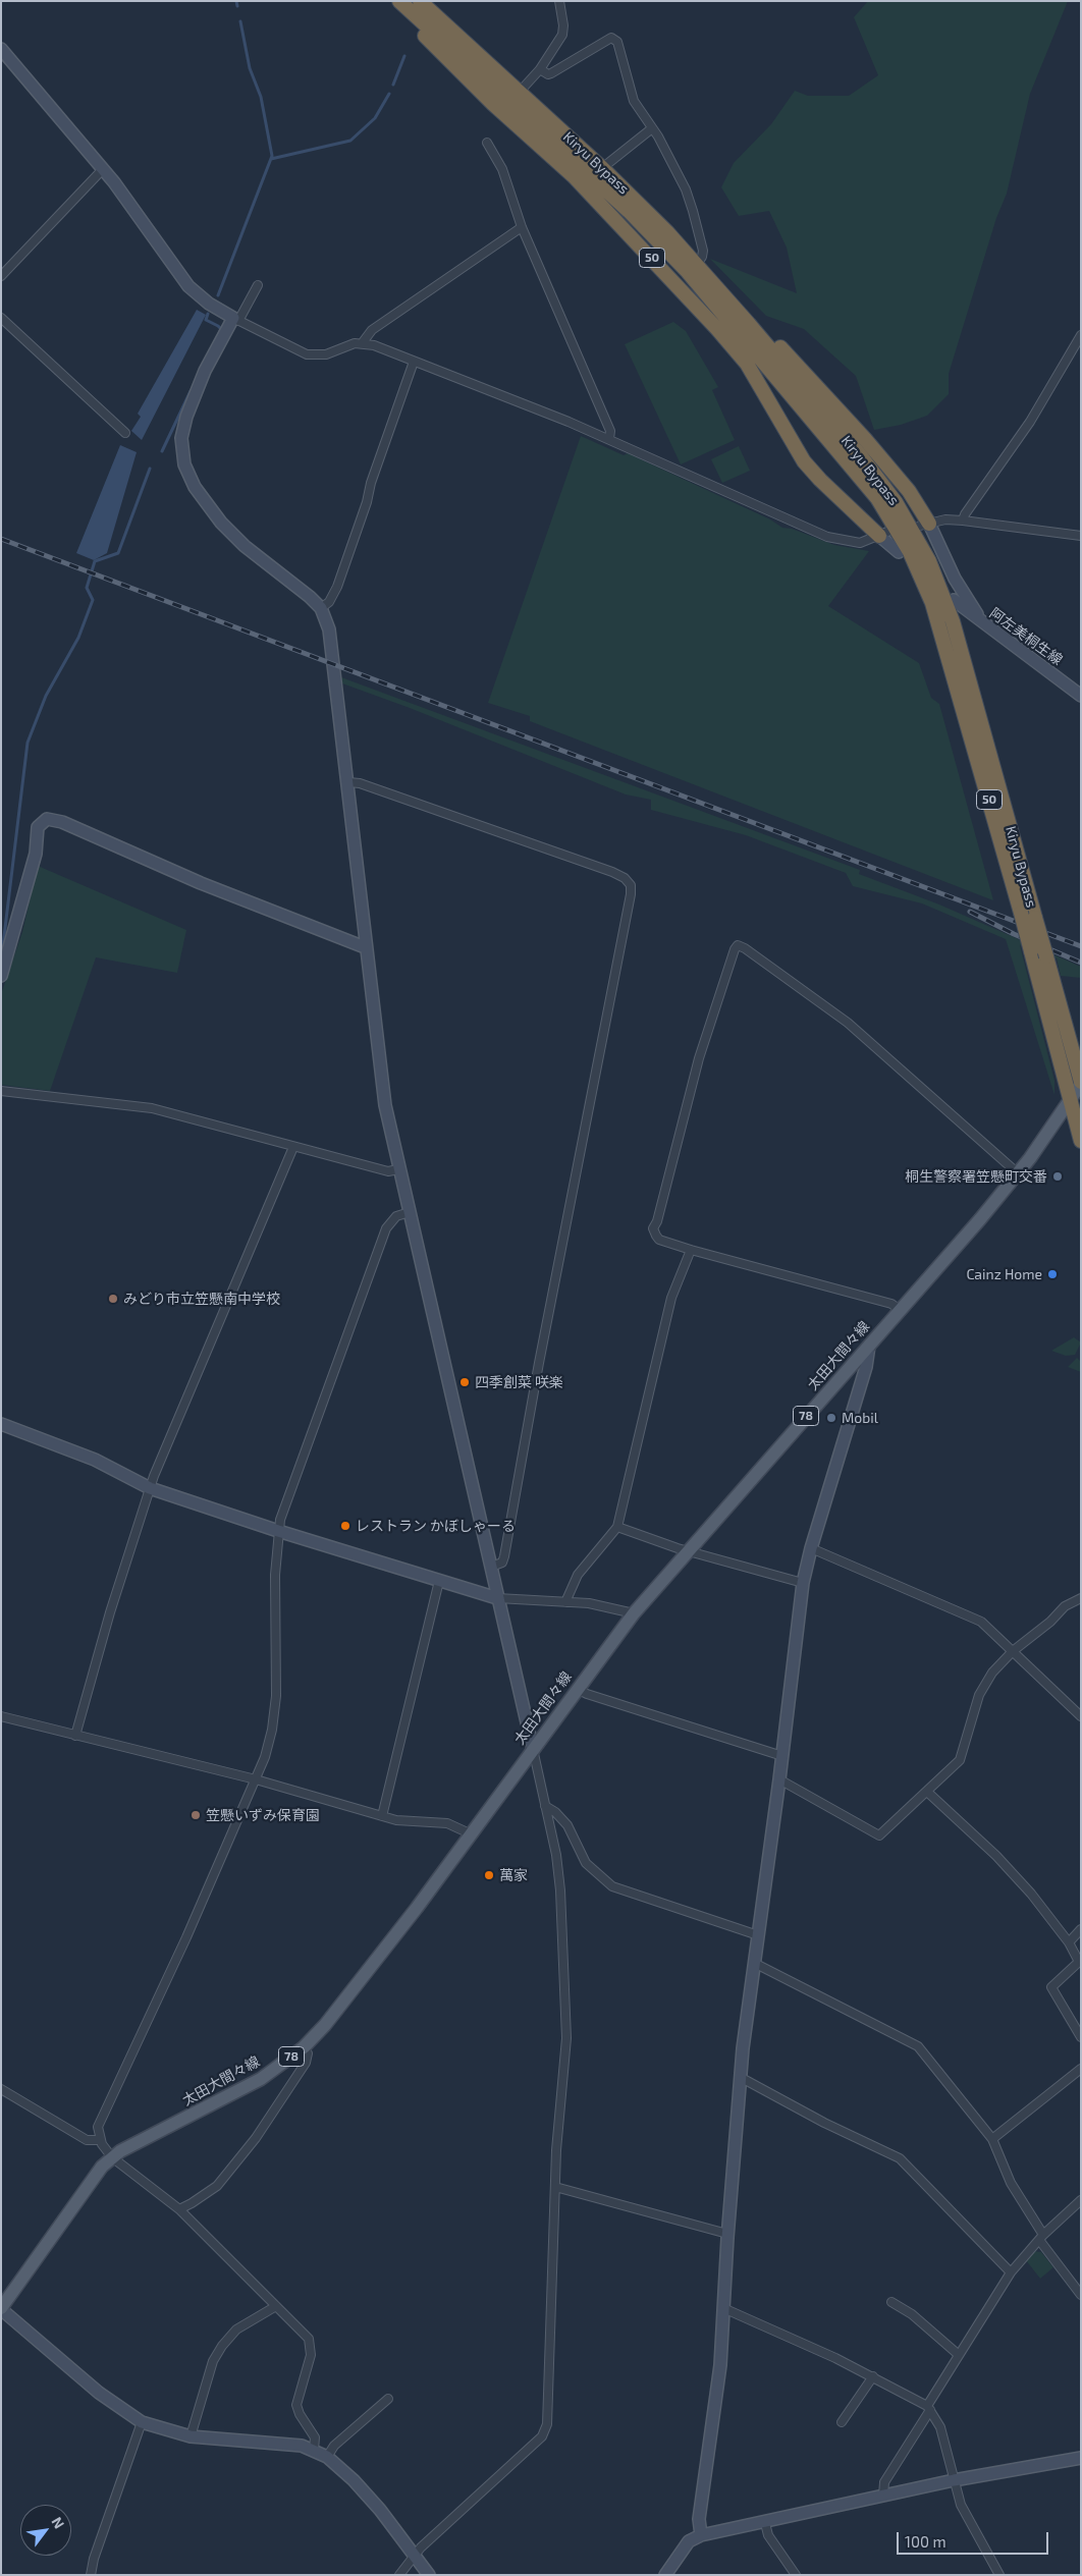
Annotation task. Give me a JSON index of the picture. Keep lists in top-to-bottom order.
{
  "streets": {
    "highway": ["Kiryu Bypass", "50"],
    "main road": ["太田大間々線", "78"],
    "street": ["阿左美桐生線"]
  },
  "crossings": [
    ["Kiryu Bypass", "50"],
    ["Kiryu Bypass", "太田大間々線"]
  ],
  "places": [
    "桐生警察署笠懸町交番",
    "Cainz Home",
    "みどり市立笠懸南中学校",
    "四季創菜 咲楽",
    "Mobil",
    "レストラン かぼしゃーる",
    "笠懸いずみ保育園",
    "萬家"
  ],
  "scale_bar": "100 m",
  "north": "top right"
}
